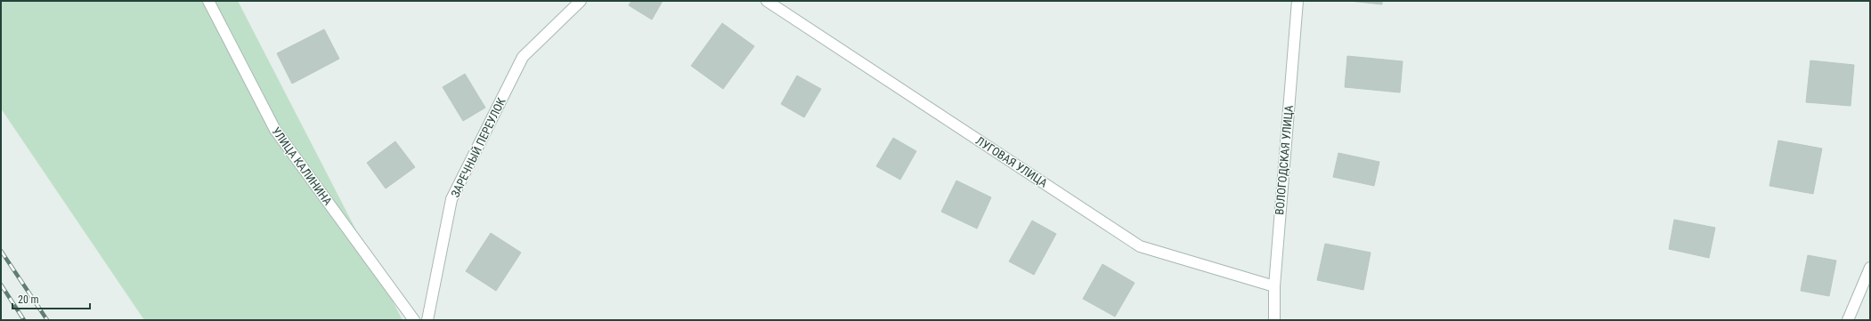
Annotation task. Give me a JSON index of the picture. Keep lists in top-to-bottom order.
{
  "streets": {
    "street": [
      "ЗАРЕЧНЫЙ ПЕРЕУЛОК",
      "ВОЛОГОДСКАЯ УЛИЦА",
      "ЛУГОВАЯ УЛИЦА",
      "УЛИЦА КАЛИНИНА"
    ]
  },
  "crossings": [
    ["ВОЛОГОДСКАЯ УЛИЦА", "ЛУГОВАЯ УЛИЦА"]
  ],
  "scale_bar": "20 m"
}
